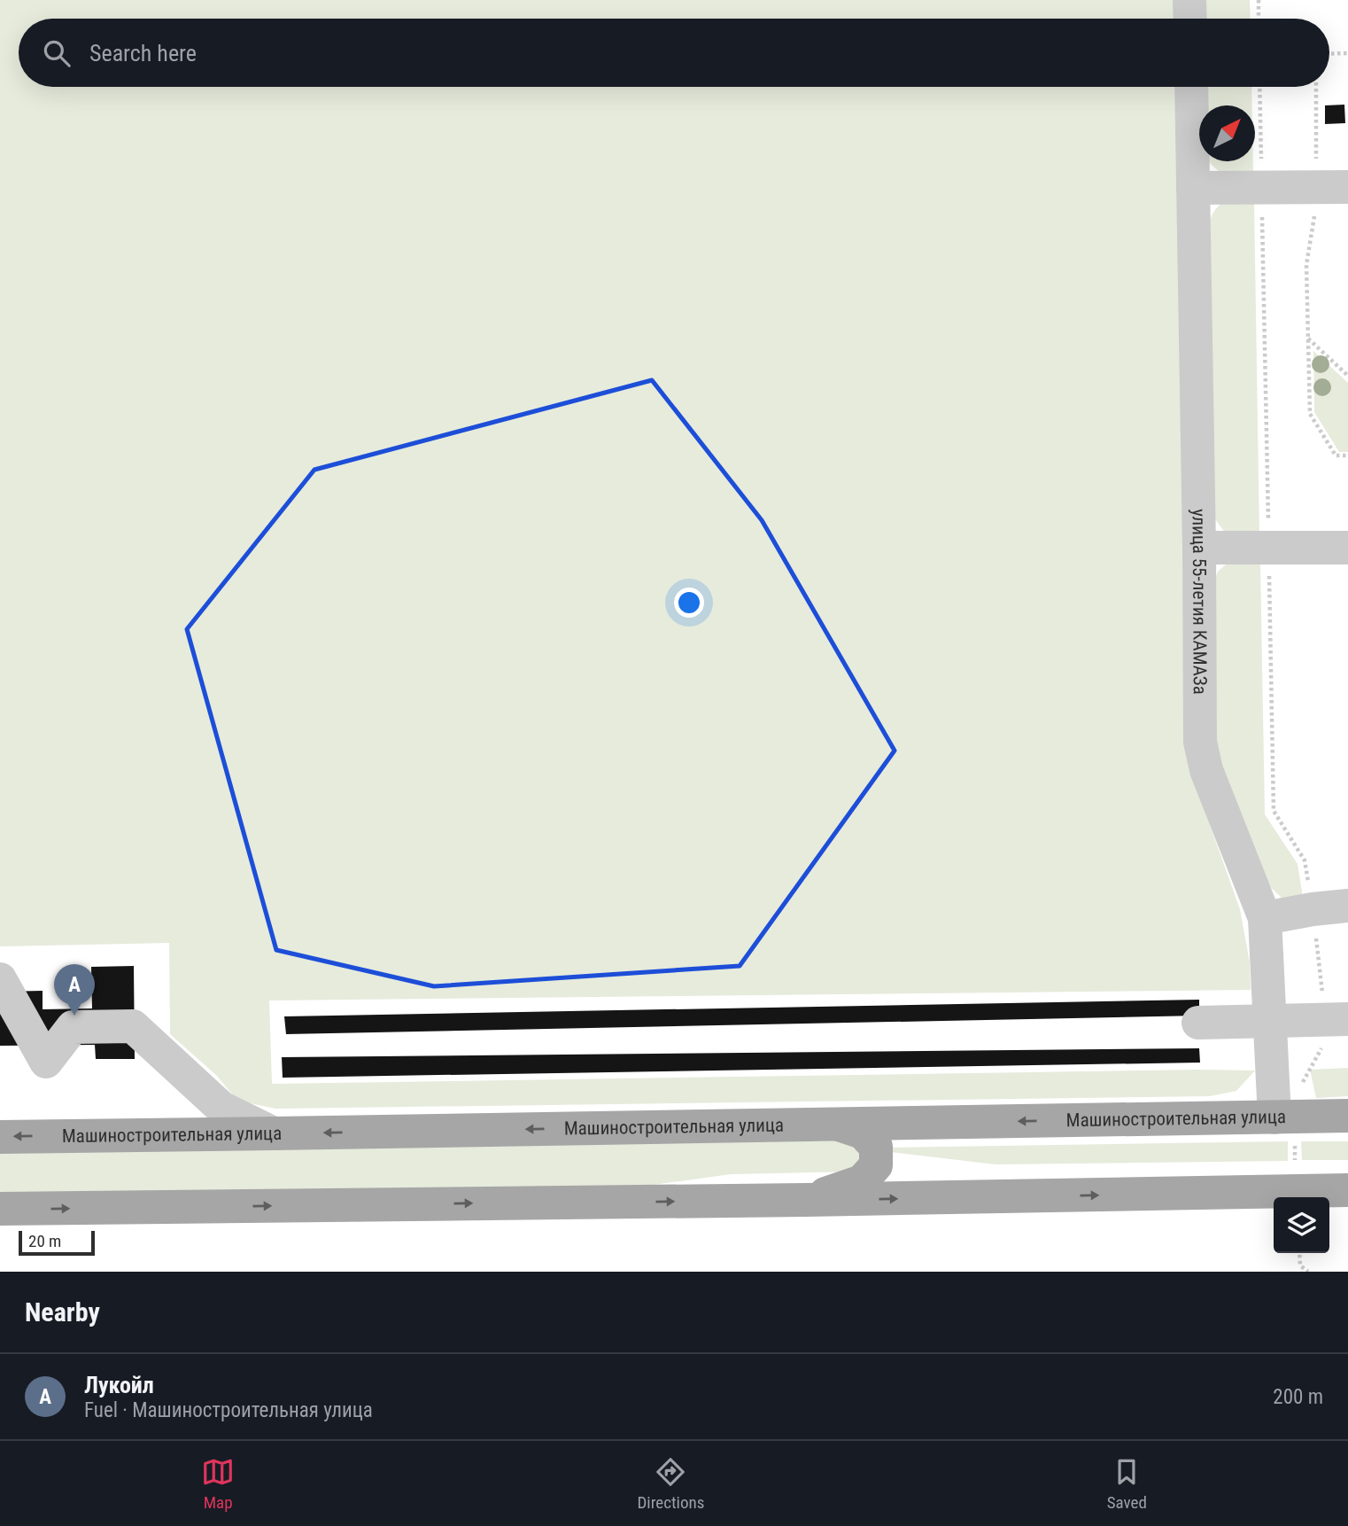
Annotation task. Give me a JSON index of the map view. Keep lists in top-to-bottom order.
{
  "streets": {
    "main road": ["Машиностроительная улица"],
    "street": ["улица 55-летия КАМАЗа"]
  },
  "crossings": [
    ["улица 55-летия КАМАЗа", "Машиностроительная улица"]
  ],
  "scale_bar": "20 m",
  "north": "top right",
  "page": {
    "search": "Search here",
    "pins": "A",
    "scale": "20 m",
    "heading": "Nearby",
    "list": [
      {
        "mark": "A",
        "name": "Лукойл",
        "note": "Fuel · Машиностроительная улица",
        "value": "200 m"
      }
    ],
    "nav": ["Map", "Directions", "Saved"]
  }
}
